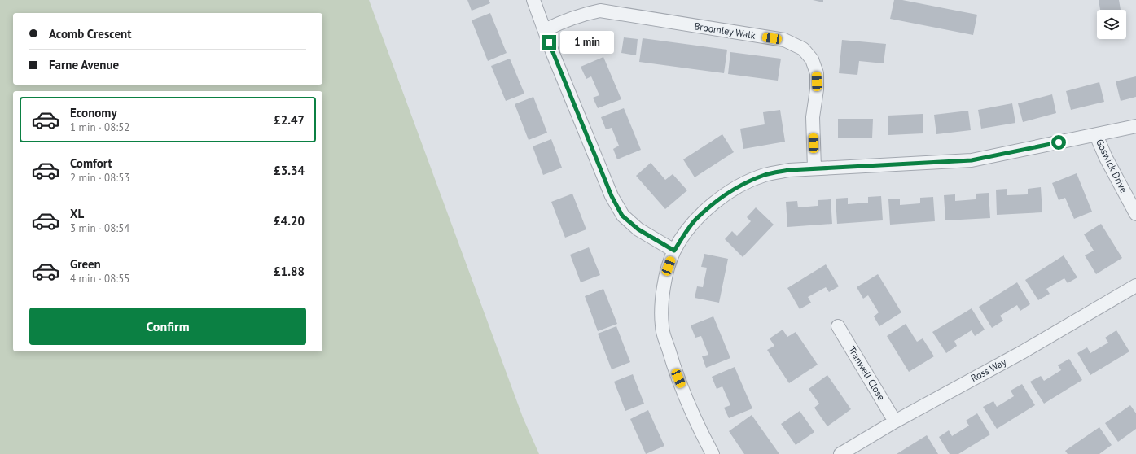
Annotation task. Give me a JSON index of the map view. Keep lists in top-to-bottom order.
{
  "streets": {
    "street": [
      "Broomley Walk",
      "Goswick Drive",
      "Ross Way",
      "Tranwell Close"
    ]
  },
  "crossings": [
    ["Ross Way", "Tranwell Close"]
  ],
  "page": {
    "banner": ["Acomb Crescent", "Farne Avenue"],
    "bubble": "1 min",
    "list": [
      {
        "name": "Economy",
        "note": "1 min · 08:52",
        "value": "£2.47"
      },
      {
        "name": "Comfort",
        "note": "2 min · 08:53",
        "value": "£3.34"
      },
      {
        "name": "XL",
        "note": "3 min · 08:54",
        "value": "£4.20"
      },
      {
        "name": "Green",
        "note": "4 min · 08:55",
        "value": "£1.88"
      }
    ],
    "buttons": "Confirm"
  }
}
